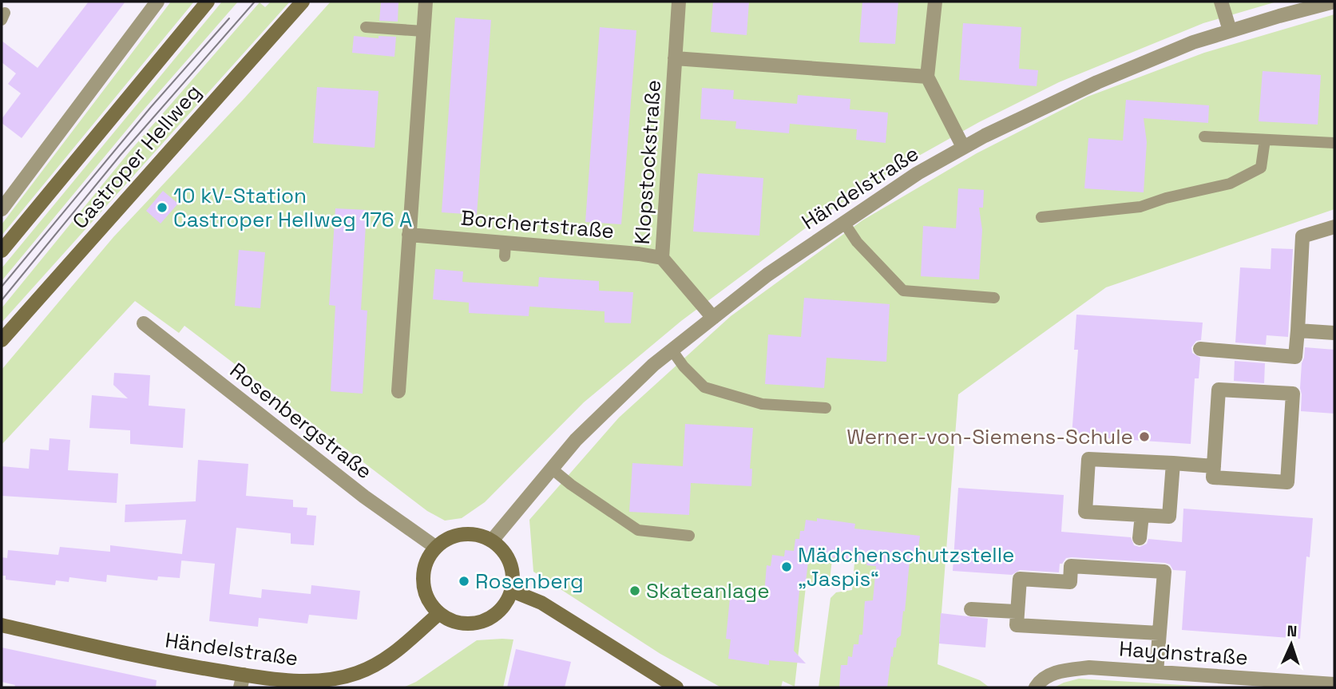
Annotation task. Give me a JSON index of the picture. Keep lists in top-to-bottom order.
{
  "streets": {
    "street": [
      "Castroper Hellweg",
      "Klopstockstraße",
      "Händelstraße",
      "Borchertstraße",
      "Rosenbergstraße",
      "Haydnstraße"
    ]
  },
  "crossings": [
    ["Klopstockstraße", "Händelstraße"],
    ["Klopstockstraße", "Borchertstraße"],
    ["Händelstraße", "Rosenbergstraße"]
  ],
  "places": [
    "10 kV-Station Castroper Hellweg 176 A",
    "Werner-von-Siemens-Schule",
    "Mädchenschutzstelle „Jaspis“",
    "Rosenberg",
    "Skateanlage"
  ],
  "north": "top"
}
